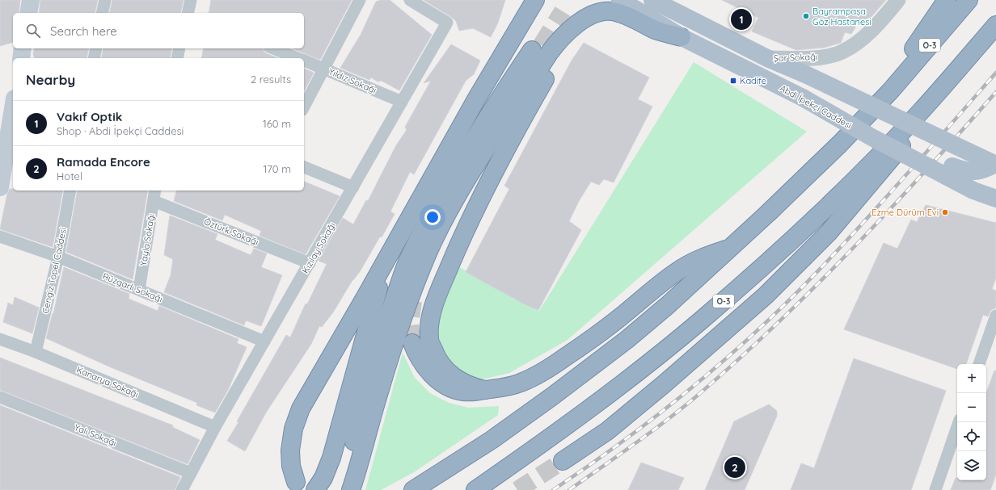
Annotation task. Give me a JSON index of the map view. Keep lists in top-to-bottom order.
{
  "streets": {
    "highway": ["O-3"],
    "main road": ["Abdi İpekçi Caddesi"],
    "street": [
      "Şar Sokağı",
      "Yıldız Sokağı",
      "Öztürk Sokağı",
      "Yayla Sokağı",
      "Kızılay Sokağı",
      "Cengiz Topel Caddesi",
      "Rüzgarlı Sokağı",
      "Kanarya Sokağı",
      "Yalı Sokağı"
    ]
  },
  "crossings": [
    ["Yıldız Sokağı", "Kızılay Sokağı"],
    ["Öztürk Sokağı", "Yayla Sokağı"],
    ["Öztürk Sokağı", "Kızılay Sokağı"],
    ["Yayla Sokağı", "Rüzgarlı Sokağı"],
    ["Kızılay Sokağı", "Rüzgarlı Sokağı"],
    ["Kızılay Sokağı", "Kanarya Sokağı"],
    ["Kızılay Sokağı", "Yalı Sokağı"],
    ["Cengiz Topel Caddesi", "Rüzgarlı Sokağı"],
    ["Cengiz Topel Caddesi", "Kanarya Sokağı"]
  ],
  "places": {
    "other": ["Bayrampaşa Göz Hastanesi", "Ezme Dürüm Evi"],
    "transit": ["Kadife"]
  },
  "page": {
    "pins": ["1", "2"],
    "search": "Search here",
    "heading": ["Nearby", "2 results"],
    "list": [
      {
        "mark": "1",
        "name": "Vakıf Optik",
        "note": "Shop · Abdi İpekçi Caddesi",
        "value": "160 m"
      },
      {
        "mark": "2",
        "name": "Ramada Encore",
        "note": "Hotel",
        "value": "170 m"
      }
    ],
    "map_buttons": ["+", "−"]
  }
}
